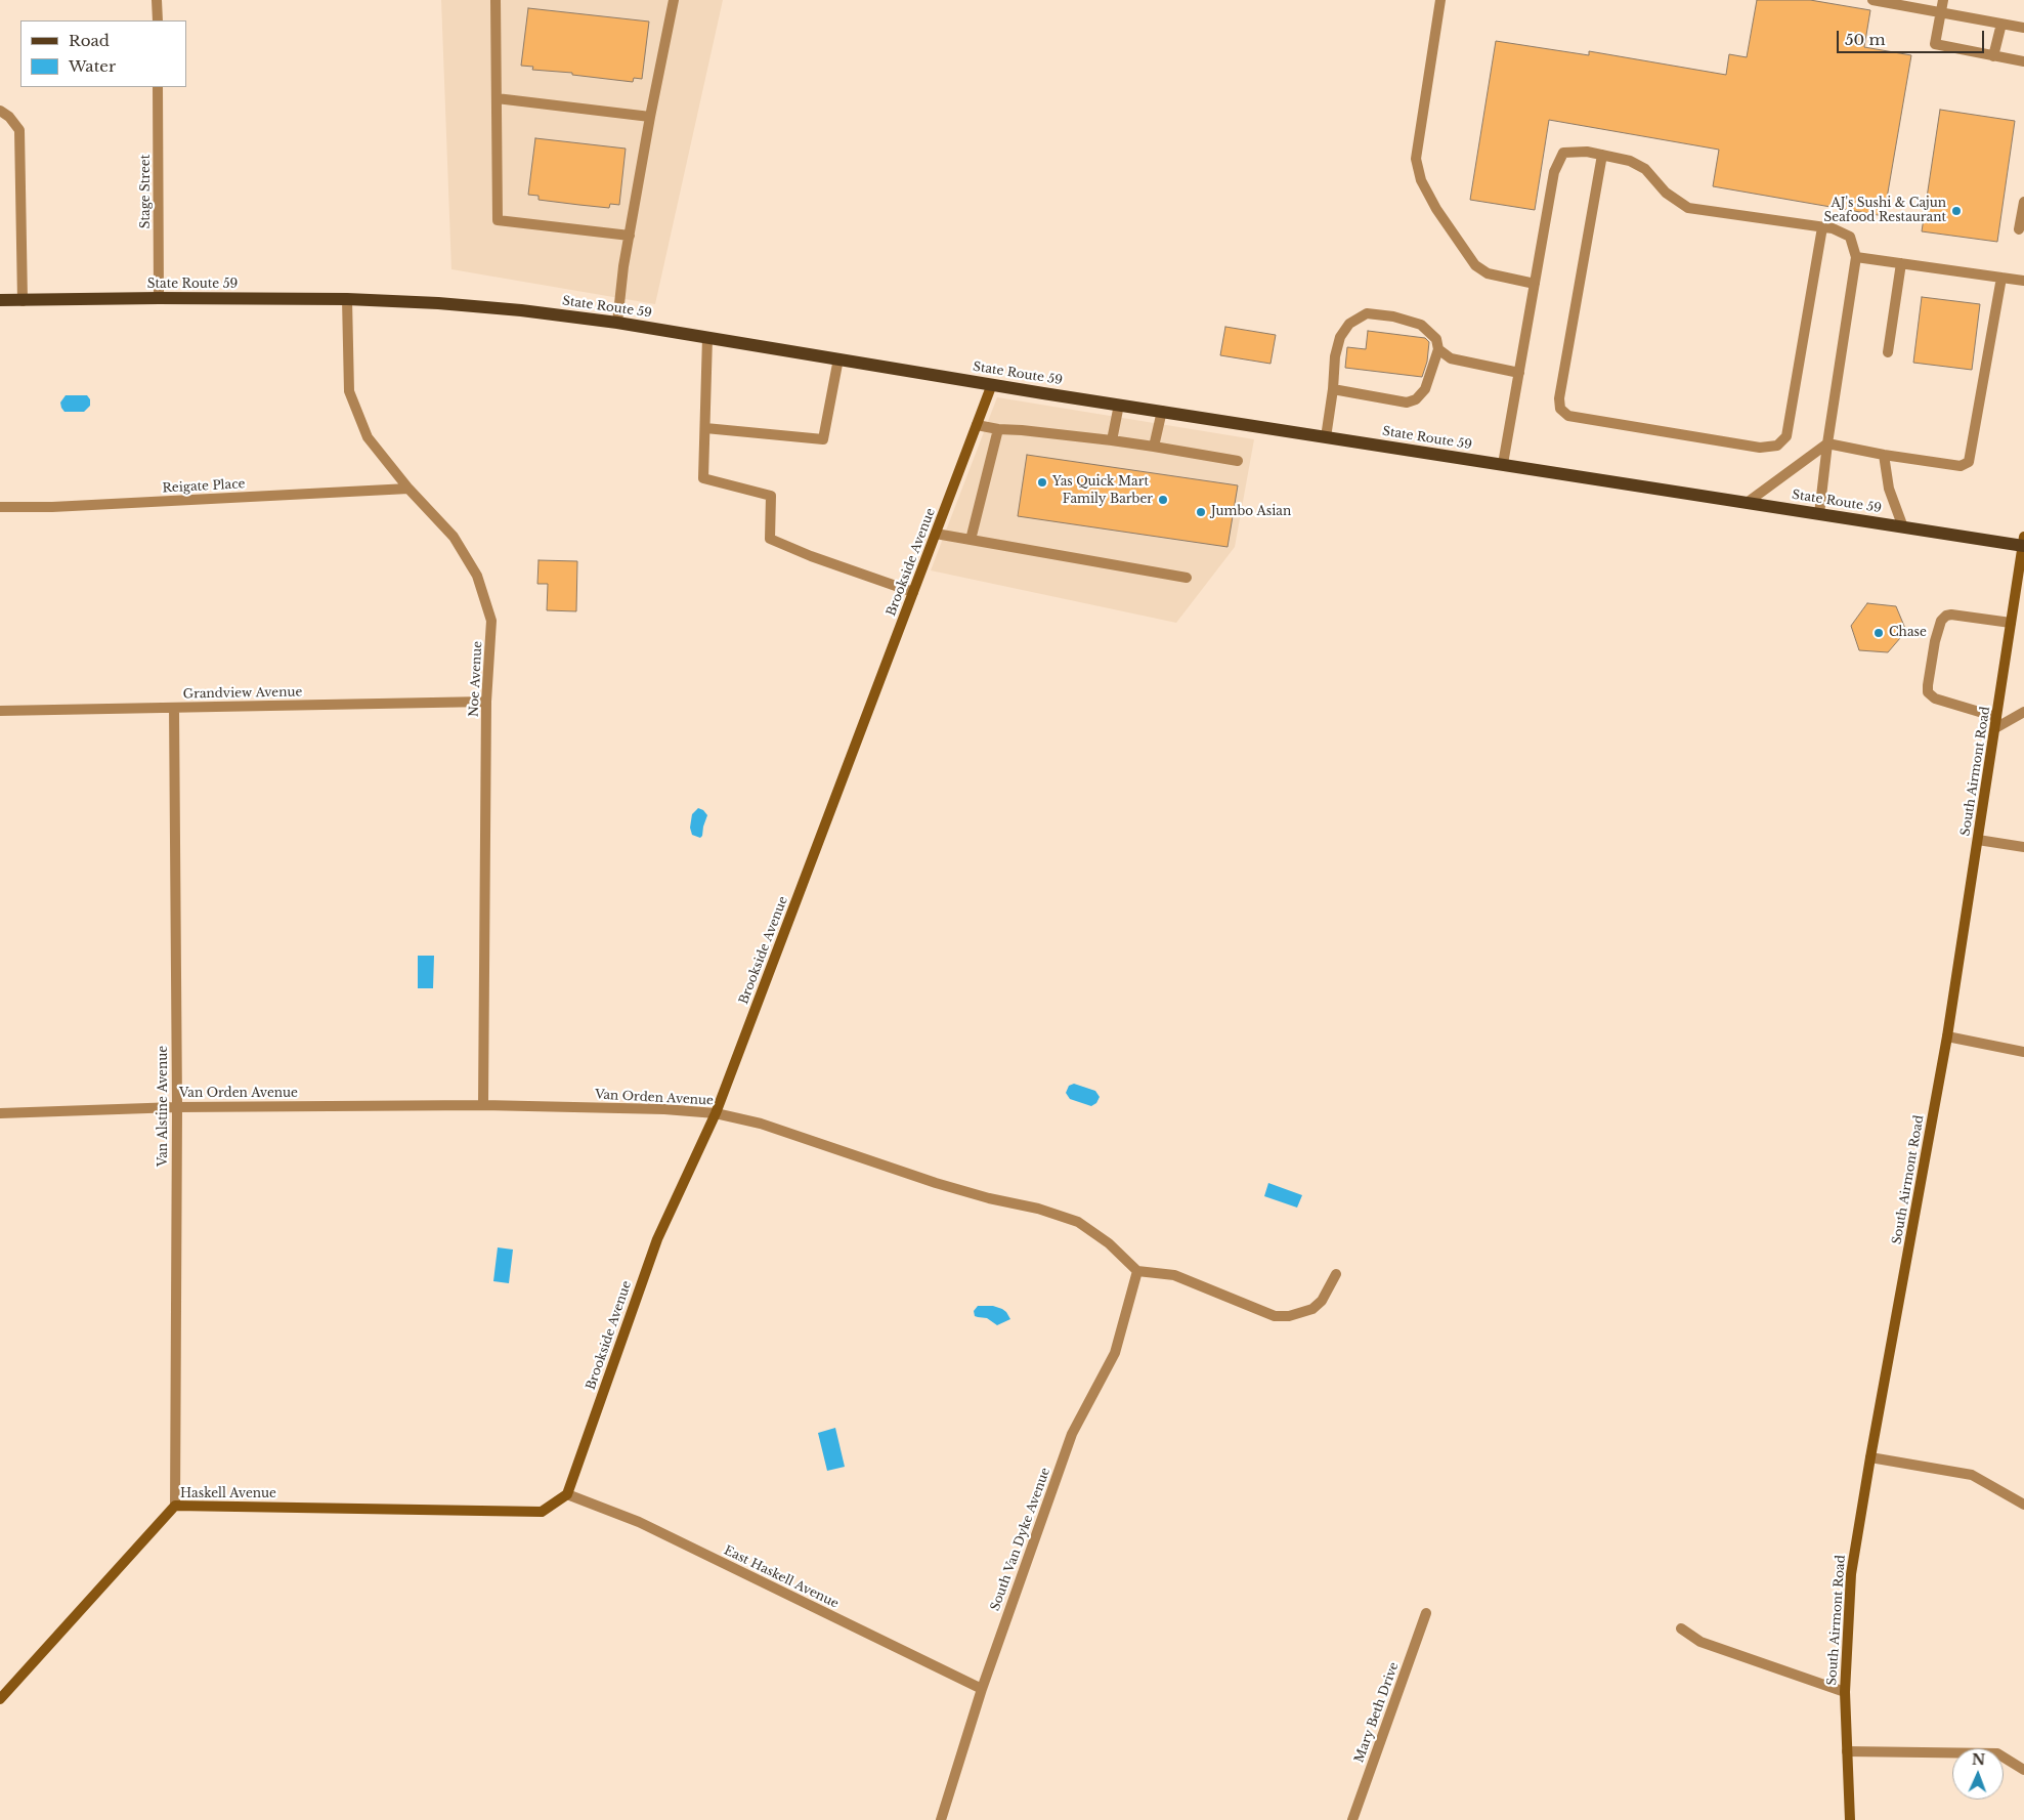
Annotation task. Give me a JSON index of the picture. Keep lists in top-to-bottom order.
{
  "streets": {
    "main road": ["State Route 59"],
    "street": [
      "Stage Street",
      "Reigate Place",
      "Brookside Avenue",
      "Noe Avenue",
      "Grandview Avenue",
      "South Airmont Road",
      "Van Orden Avenue",
      "Van Alstine Avenue",
      "Haskell Avenue",
      "South Van Dyke Avenue",
      "East Haskell Avenue",
      "Mary Beth Drive"
    ]
  },
  "crossings": [
    ["Stage Street", "State Route 59"],
    ["State Route 59", "Brookside Avenue"],
    ["State Route 59", "Noe Avenue"],
    ["State Route 59", "South Airmont Road"],
    ["Reigate Place", "Noe Avenue"],
    ["Brookside Avenue", "Van Orden Avenue"],
    ["Brookside Avenue", "Haskell Avenue"],
    ["Brookside Avenue", "East Haskell Avenue"],
    ["Noe Avenue", "Grandview Avenue"],
    ["Noe Avenue", "Van Orden Avenue"],
    ["Grandview Avenue", "Van Alstine Avenue"],
    ["Van Orden Avenue", "Van Alstine Avenue"],
    ["Van Orden Avenue", "South Van Dyke Avenue"],
    ["Van Alstine Avenue", "Haskell Avenue"],
    ["Haskell Avenue", "East Haskell Avenue"],
    ["South Van Dyke Avenue", "East Haskell Avenue"]
  ],
  "places": [
    "AJ's Sushi & Cajun Seafood Restaurant",
    "Yas Quick Mart",
    "Family Barber",
    "Jumbo Asian",
    "Chase"
  ],
  "legend": ["Road", "Water"],
  "scale_bar": "50 m",
  "north": "top"
}
